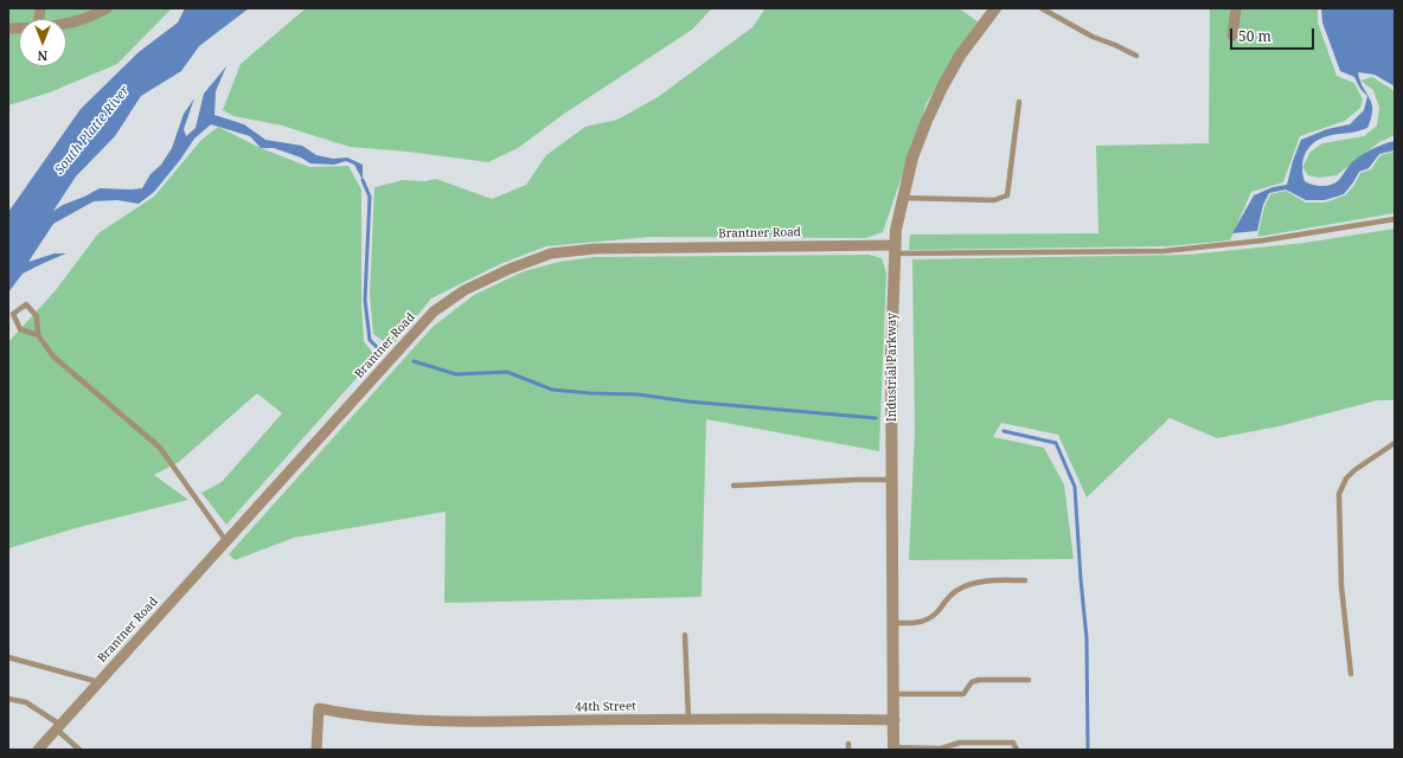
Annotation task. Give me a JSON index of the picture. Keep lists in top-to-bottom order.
{
  "streets": {
    "street": ["Brantner Road", "Industrial Parkway", "44th Street"]
  },
  "crossings": [
    ["Brantner Road", "Industrial Parkway"],
    ["Industrial Parkway", "44th Street"]
  ],
  "water": ["South Platte River"],
  "scale_bar": "50 m",
  "north": "bottom"
}
